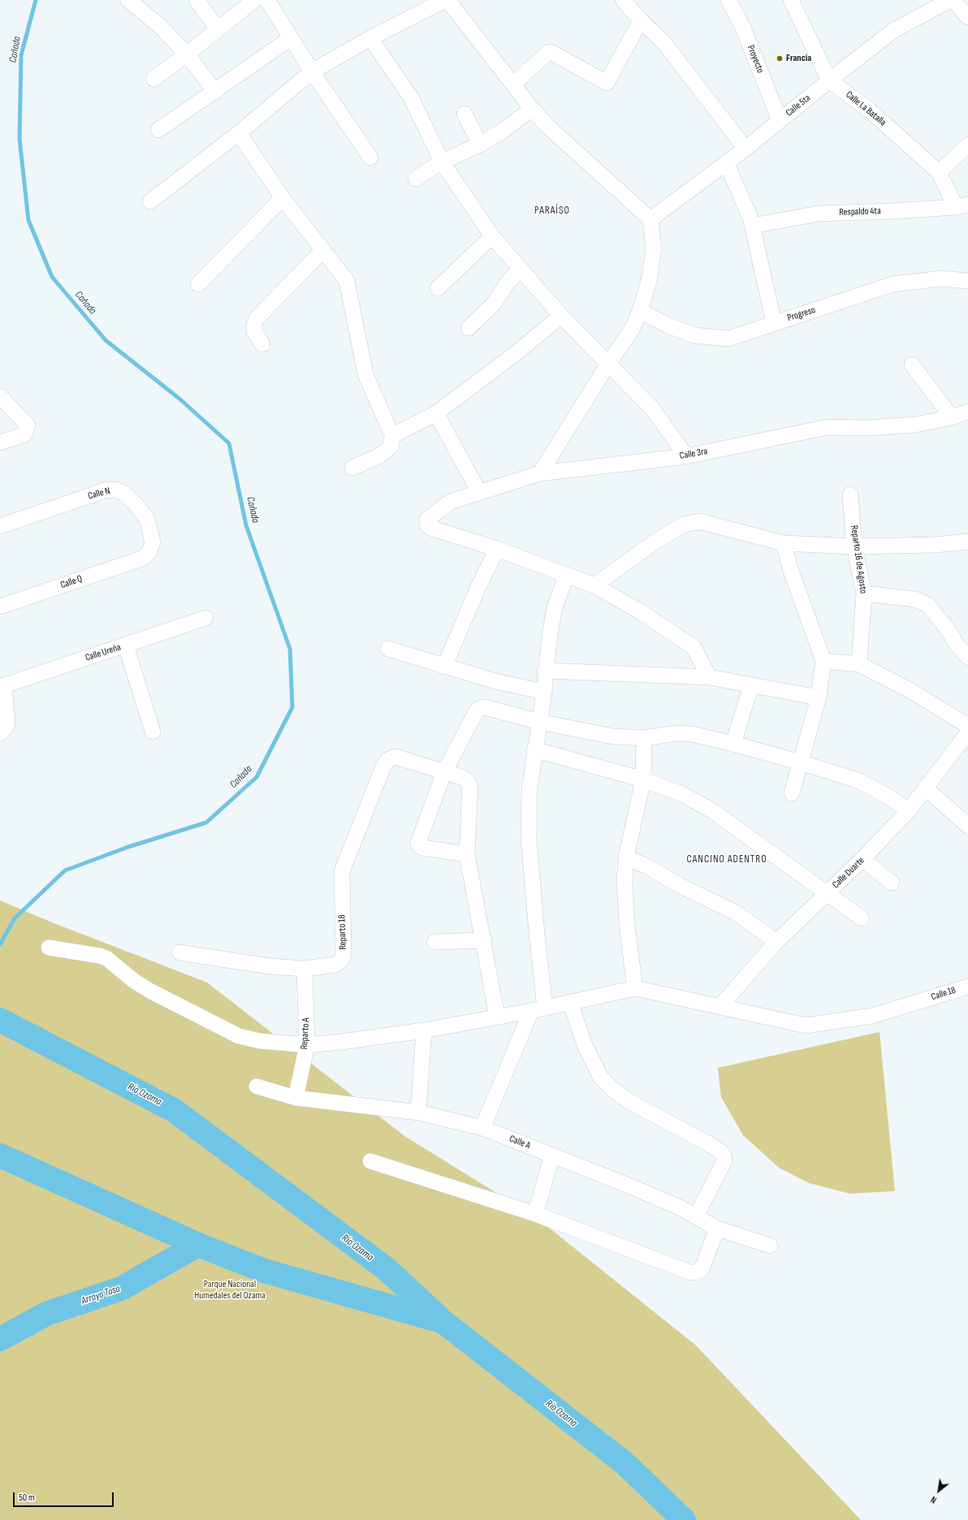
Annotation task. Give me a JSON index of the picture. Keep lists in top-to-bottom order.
{
  "streets": {
    "street": [
      "Proyecto",
      "Calle 5ta",
      "Calle La Batalla",
      "Respaldo 4ta",
      "Progreso",
      "Calle 3ra",
      "Calle N",
      "Reparto 16 de Agosto",
      "Calle Q",
      "Calle Ureña",
      "Calle Duarte",
      "Reparto 18",
      "Calle 18",
      "Reparto A",
      "Calle A"
    ]
  },
  "crossings": [
    ["Proyecto", "Calle 5ta"],
    ["Calle 5ta", "Calle La Batalla"],
    ["Calle La Batalla", "Respaldo 4ta"],
    ["Calle N", "Calle Q"],
    ["Calle Duarte", "Calle 18"],
    ["Reparto 18", "Reparto A"],
    ["Reparto A", "Calle A"]
  ],
  "districts": ["PARAÍSO", "CANCINO ADENTRO"],
  "water": ["Cañada", "Río Ozama", "Arroyo Tosa"],
  "parks": ["Parque Nacional Humedales del Ozama"],
  "places": ["Francia"],
  "scale_bar": "50 m",
  "north": "bottom left"
}
